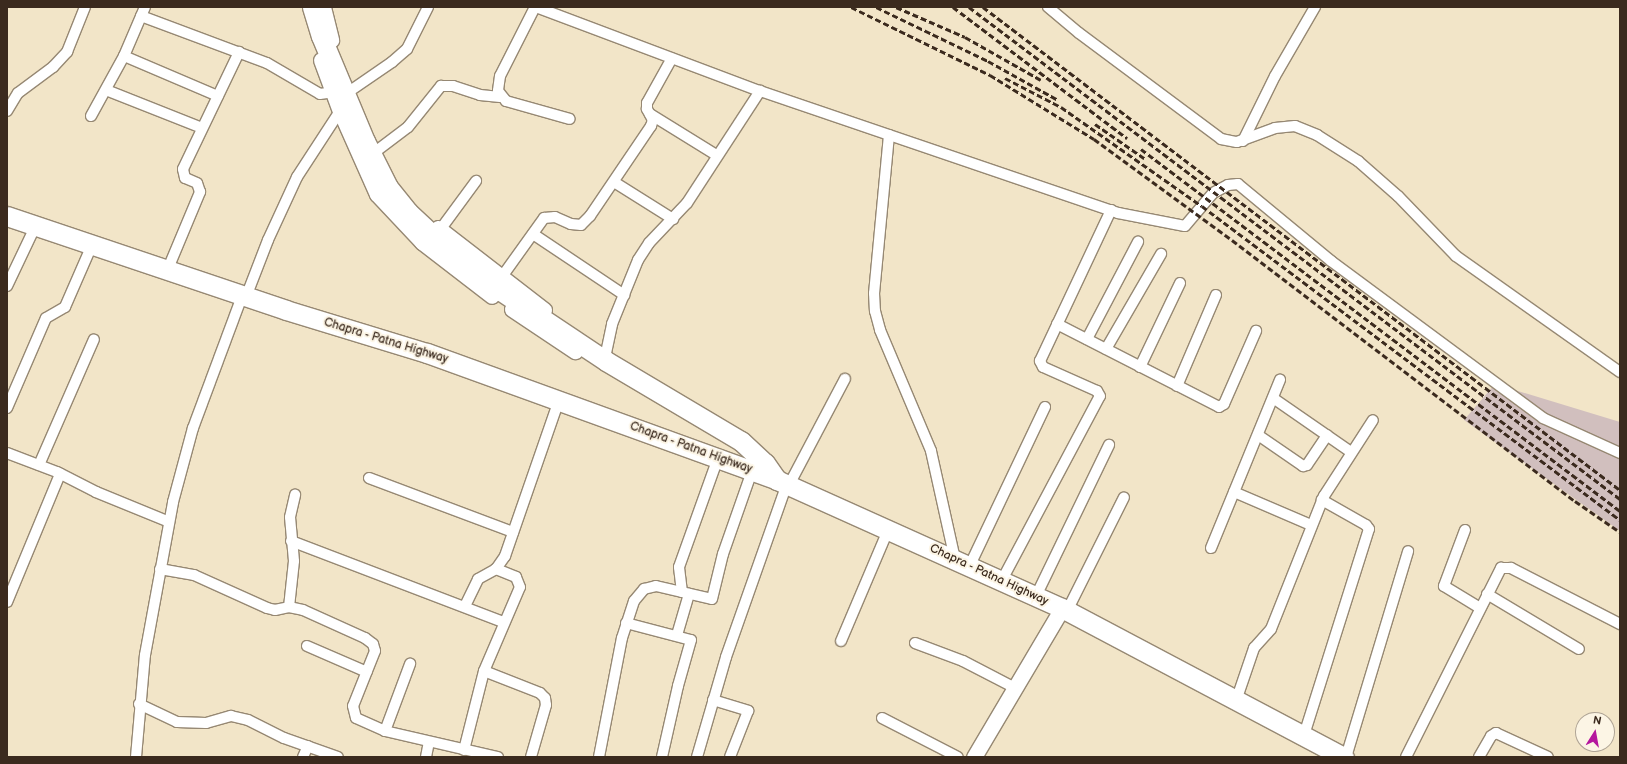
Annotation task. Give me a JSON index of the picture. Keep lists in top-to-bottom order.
{
  "streets": {
    "highway": ["Chapra - Patna Highway"]
  },
  "north": "top"
}
